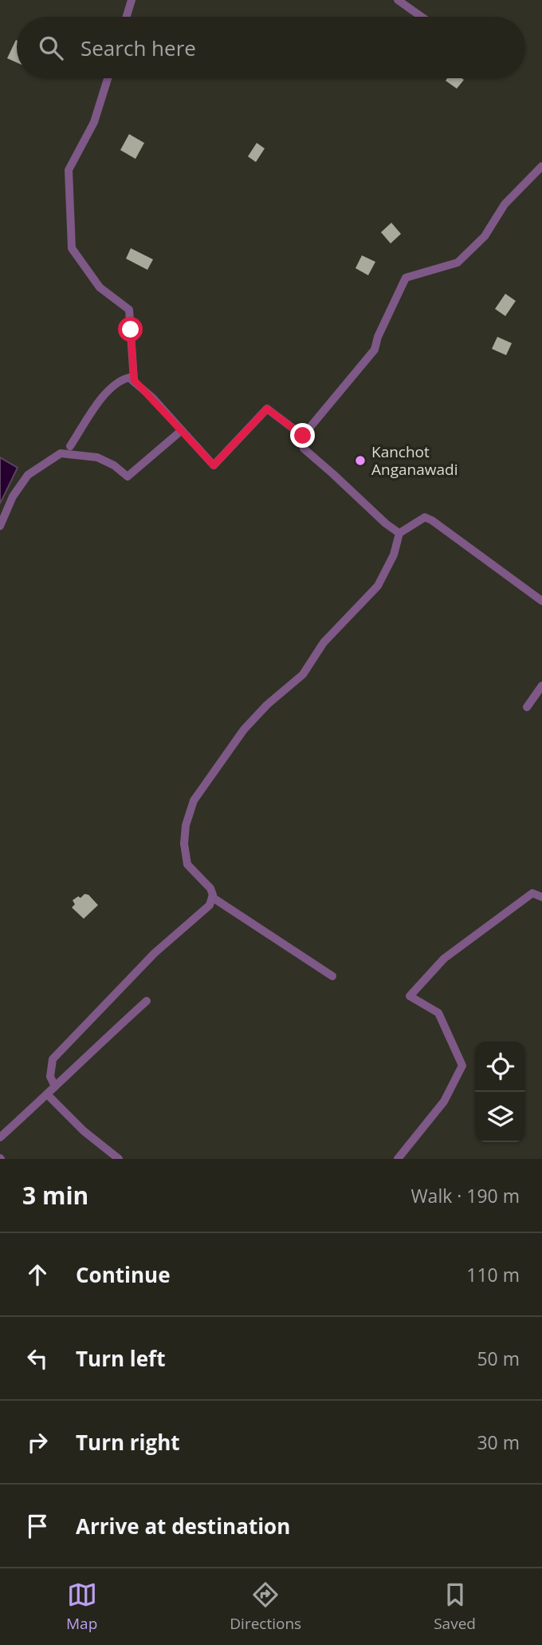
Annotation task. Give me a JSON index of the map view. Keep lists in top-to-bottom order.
{
  "places": ["Kanchot Anganawadi"],
  "page": {
    "search": "Search here",
    "heading": ["3 min", "Walk · 190 m"],
    "list": [
      ["Continue", "110 m"],
      ["Turn left", "50 m"],
      ["Turn right", "30 m"],
      "Arrive at destination"
    ],
    "nav": ["Map", "Directions", "Saved"]
  }
}
